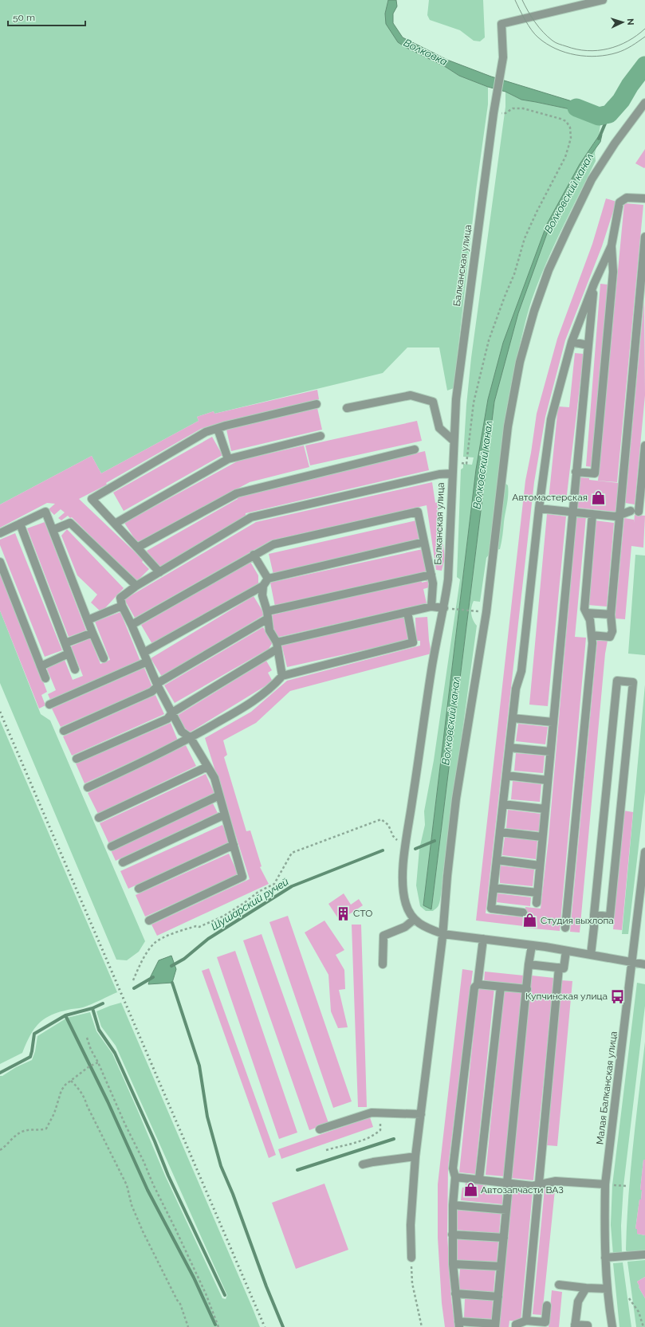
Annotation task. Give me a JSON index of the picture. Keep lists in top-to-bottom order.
{
  "streets": {
    "street": ["Балканская улица", "Малая Балканская улица"]
  },
  "water": ["Волковка", "Волковский канал", "Шушарский ручей"],
  "places": {
    "shop": ["Автомастерская", "Студия выхлопа", "Автозапчасти ВАЗ"],
    "building": ["СТО"],
    "bus stop": ["Купчинская улица"]
  },
  "scale_bar": "50 m",
  "north": "right"
}
